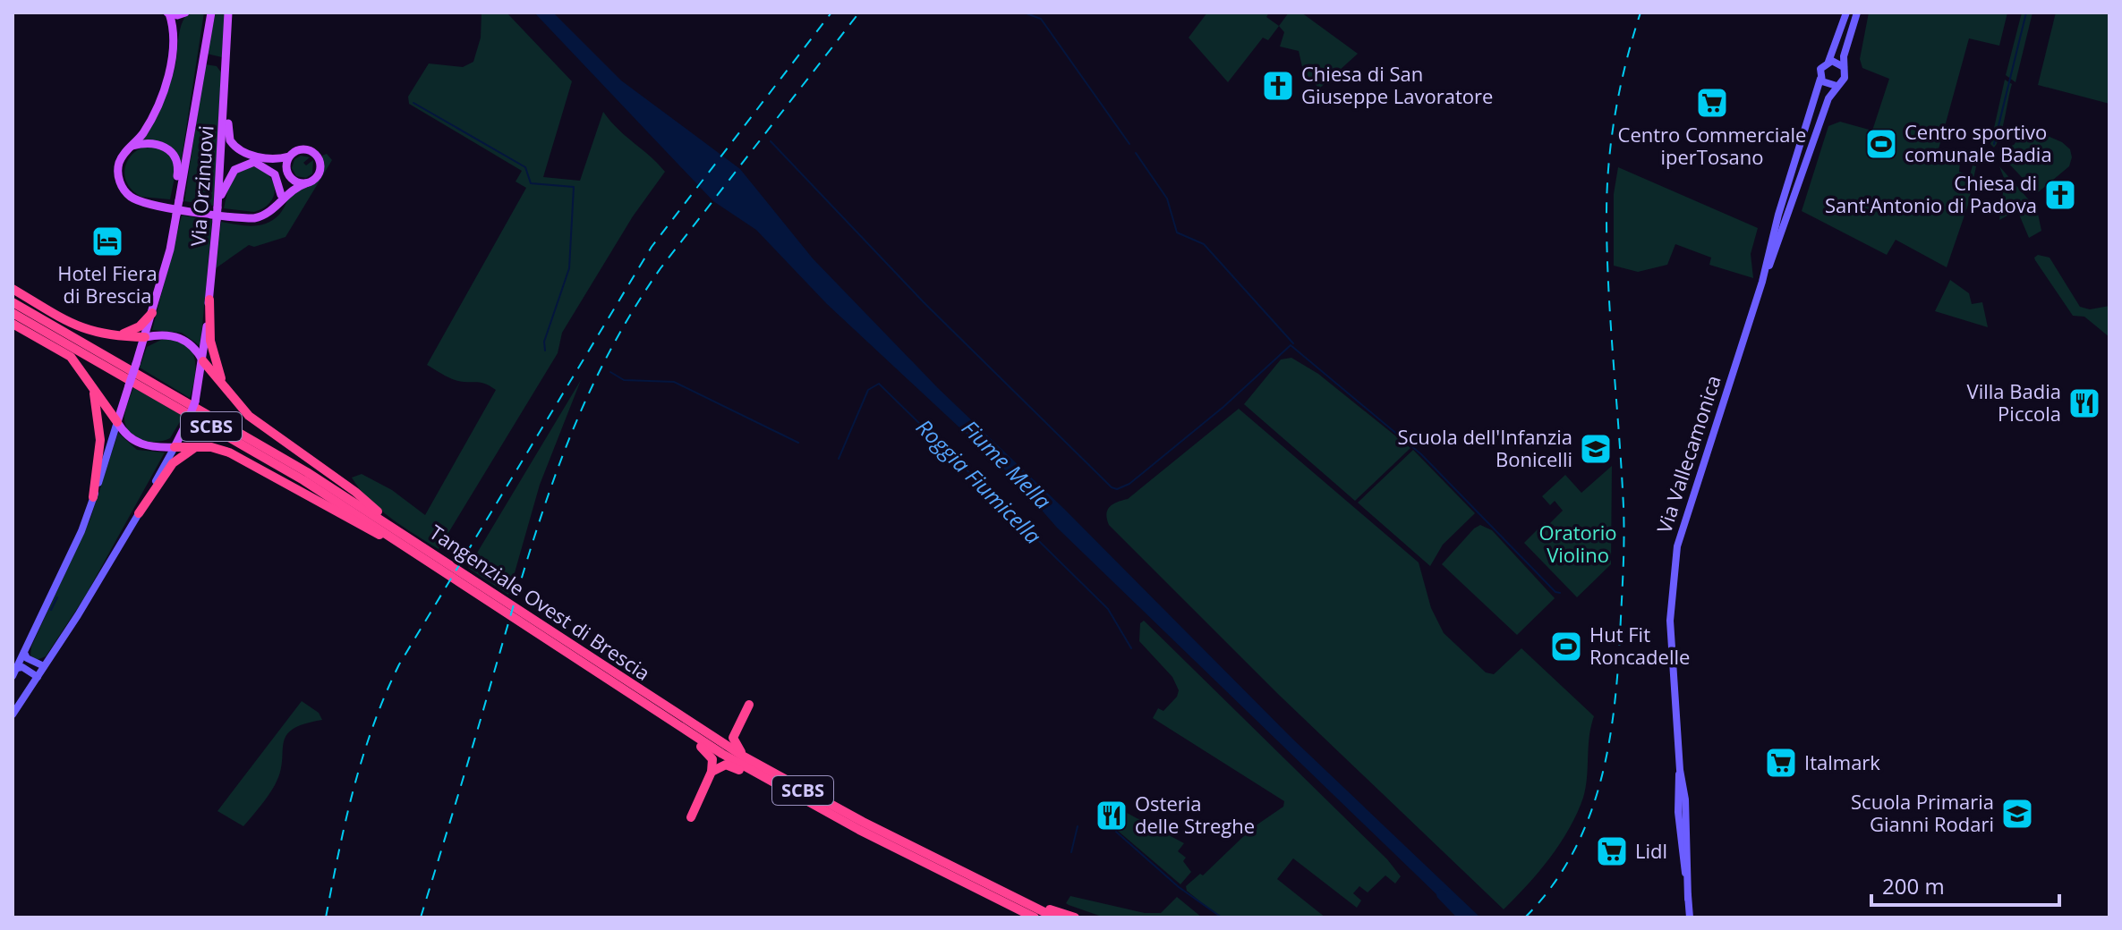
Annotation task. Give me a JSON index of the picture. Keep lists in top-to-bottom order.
{
  "streets": {
    "highway": ["SCBS", "Tangenziale Ovest di Brescia"],
    "main road": ["Via Orzinuovi", "Via Vallecamonica"]
  },
  "water": ["Fiume Mella", "Roggia Fiumicella"],
  "parks": ["Oratorio Violino"],
  "places": {
    "church": ["Chiesa di San Giuseppe Lavoratore", "Chiesa di Sant'Antonio di Padova"],
    "supermarket": ["Centro Commerciale iperTosano", "Italmark", "Lidl"],
    "sports": ["Centro sportivo comunale Badia", "Hut Fit Roncadelle"],
    "hotel": ["Hotel Fiera di Brescia"],
    "restaurant": ["Villa Badia Piccola", "Osteria delle Streghe"],
    "school or university": ["Scuola dell'Infanzia Bonicelli", "Scuola Primaria Gianni Rodari"]
  },
  "scale_bar": "200 m"
}
